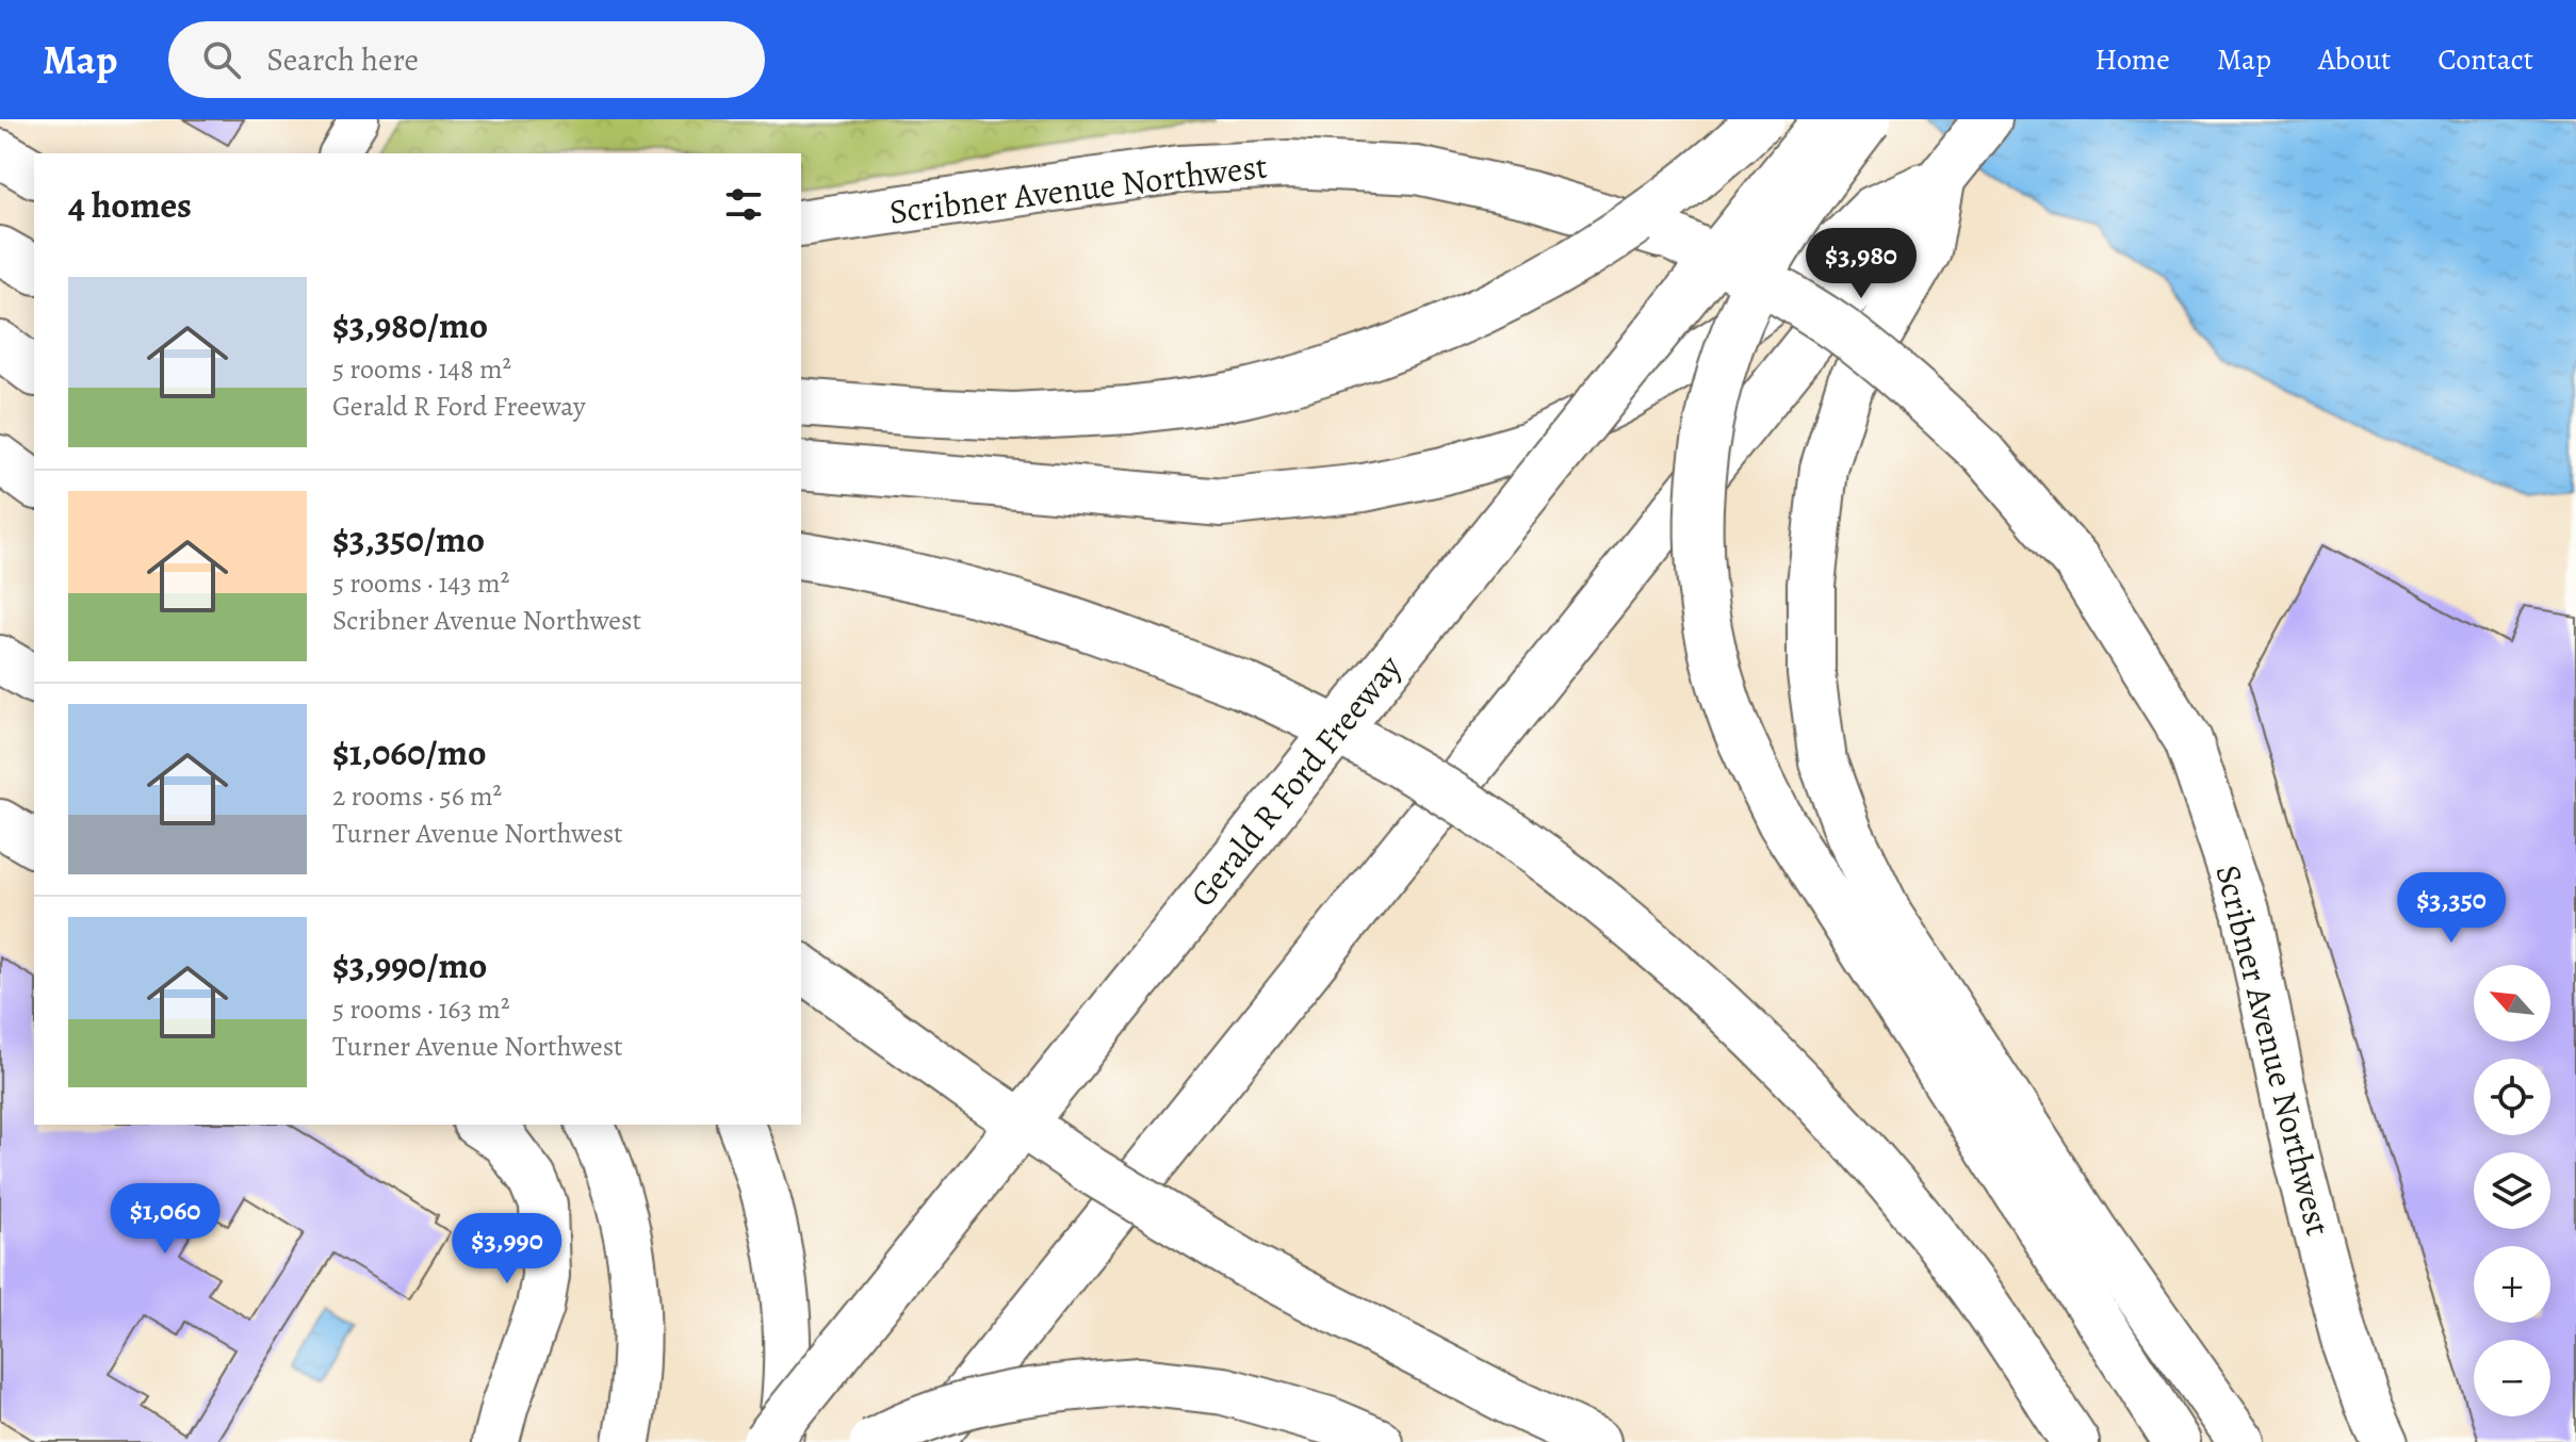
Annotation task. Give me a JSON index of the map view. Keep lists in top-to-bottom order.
{
  "streets": {
    "main road": ["Scribner Avenue Northwest", "Gerald R Ford Freeway"]
  },
  "north": "top left",
  "page": {
    "header": "Map",
    "search": "Search here",
    "nav": [
      "Home",
      "Map",
      "About",
      "Contact"
    ],
    "heading": "4 homes",
    "price": [
      "$3,980",
      "$3,350",
      "$1,060",
      "$3,990"
    ],
    "list": [
      {
        "name": "$3,980/mo",
        "note": "5 rooms · 148 m² · Gerald R Ford Freeway"
      },
      {
        "name": "$3,350/mo",
        "note": "5 rooms · 143 m² · Scribner Avenue Northwest"
      },
      {
        "name": "$1,060/mo",
        "note": "2 rooms · 56 m² · Turner Avenue Northwest"
      },
      {
        "name": "$3,990/mo",
        "note": "5 rooms · 163 m² · Turner Avenue Northwest"
      }
    ],
    "map_buttons": ["+", "−"]
  }
}
